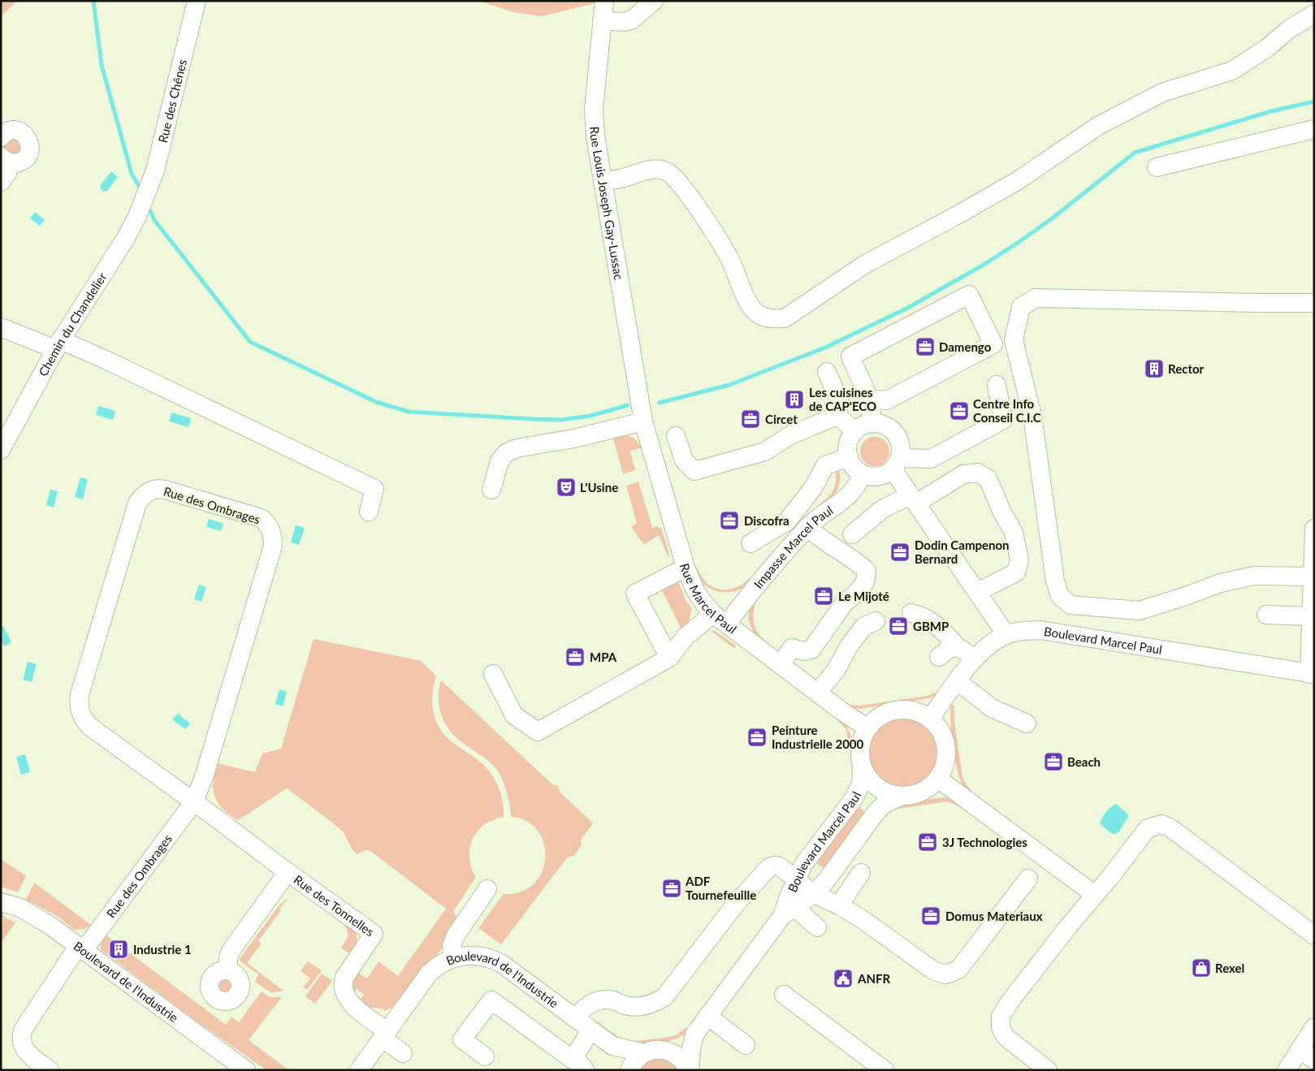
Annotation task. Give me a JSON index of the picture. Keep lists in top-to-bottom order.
{
  "streets": {
    "street": [
      "Rue des Chênes",
      "Rue Louis Joseph Gay-Lussac",
      "Chemin du Chandelier",
      "Rue des Ombrages",
      "Impasse Marcel Paul",
      "Rue Marcel Paul",
      "Boulevard Marcel Paul",
      "Rue des Tonnelles",
      "Boulevard de l'Industrie"
    ]
  },
  "crossings": [
    ["Rue des Chênes", "Chemin du Chandelier"],
    ["Rue Louis Joseph Gay-Lussac", "Rue Marcel Paul"],
    ["Rue des Ombrages", "Rue des Tonnelles"],
    ["Rue des Ombrages", "Boulevard de l'Industrie"],
    ["Impasse Marcel Paul", "Rue Marcel Paul"],
    ["Rue Marcel Paul", "Boulevard Marcel Paul"],
    ["Boulevard Marcel Paul", "Boulevard de l'Industrie"],
    ["Rue des Tonnelles", "Boulevard de l'Industrie"]
  ],
  "places": {
    "office": [
      "Damengo",
      "Centre Info Conseil C.I.C",
      "Circet",
      "Discofra",
      "Dodin Campenon Bernard",
      "Le Mijoté",
      "GBMP",
      "MPA",
      "Peinture Industrielle 2000",
      "Beach",
      "3J Technologies",
      "ADF Tournefeuille",
      "Domus Materiaux"
    ],
    "building": ["Rector", "Les cuisines de CAP'ECO", "Industrie 1"],
    "theatre": ["L'Usine"],
    "shop": ["Rexel"],
    "public building": ["ANFR"]
  }
}
